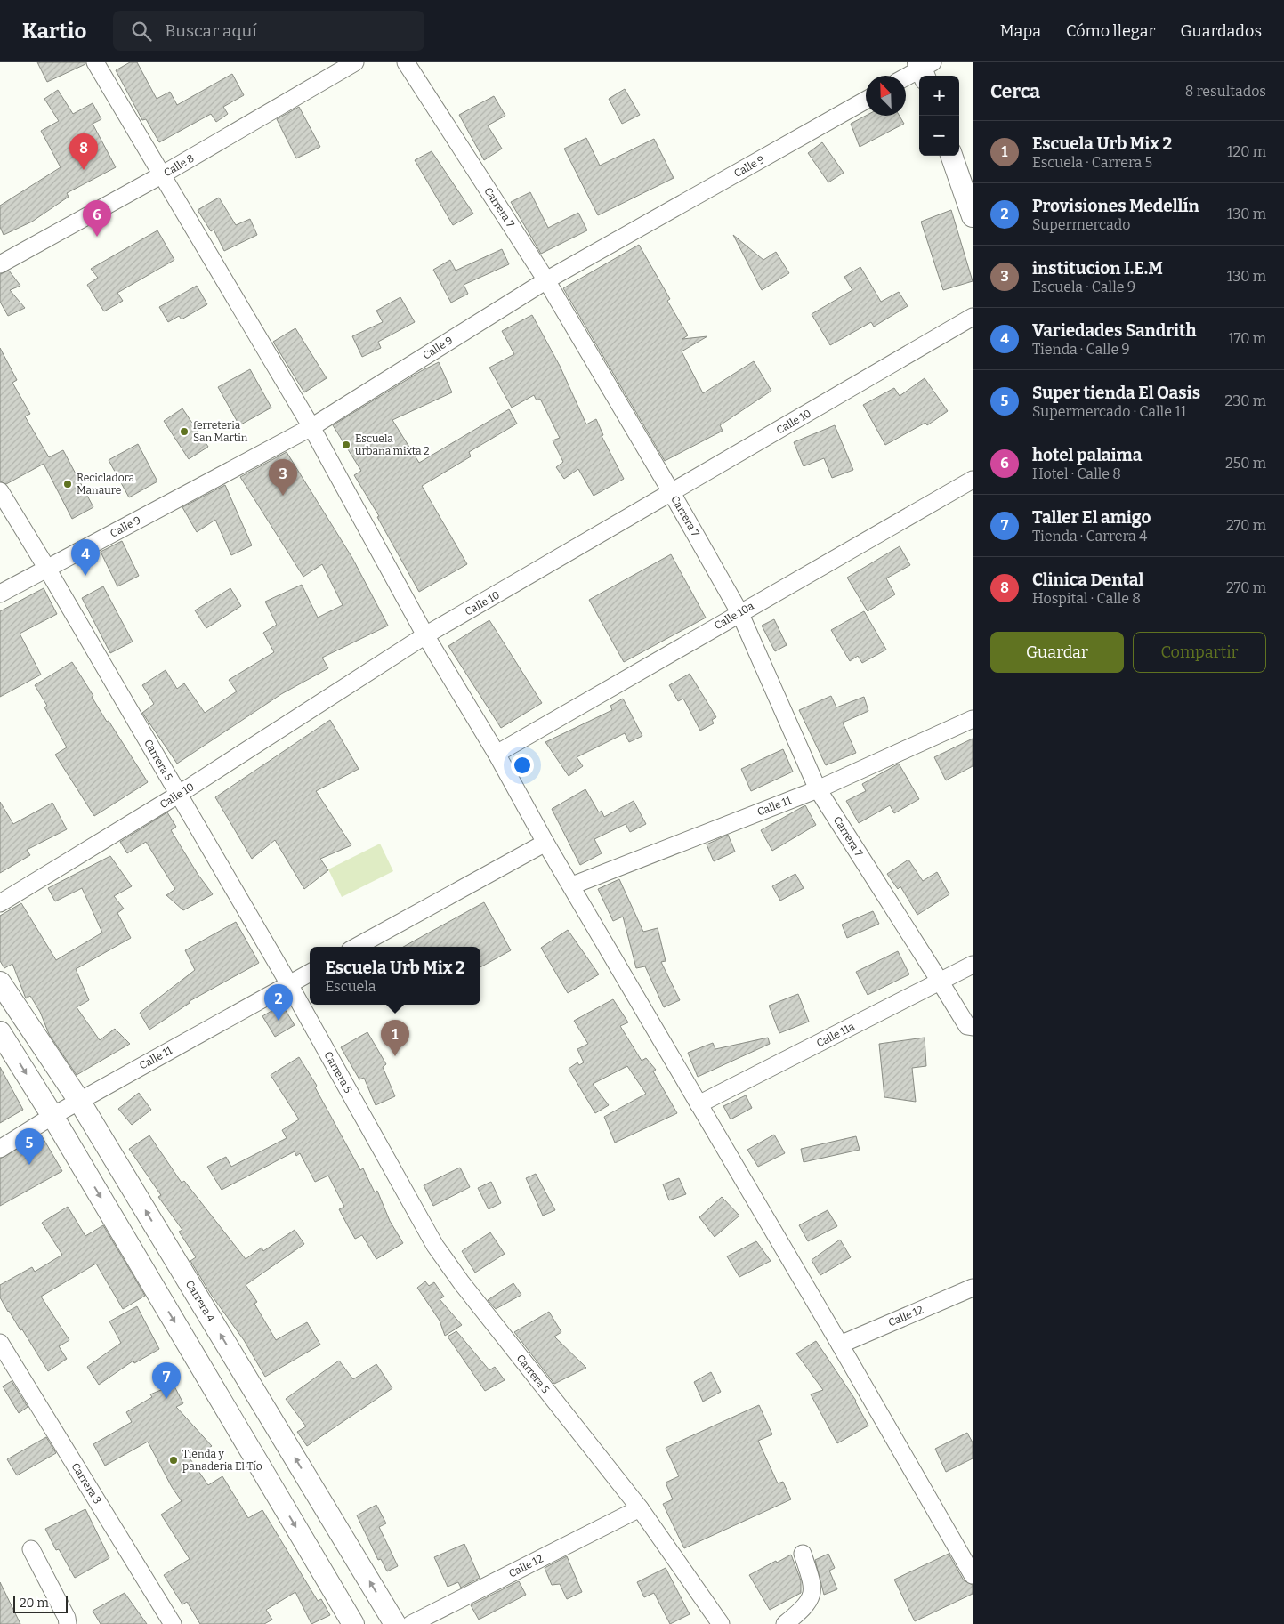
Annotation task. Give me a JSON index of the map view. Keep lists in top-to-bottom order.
{
  "streets": {
    "street": [
      "Calle 8",
      "Calle 9",
      "Carrera 7",
      "Calle 10",
      "Calle 10a",
      "Carrera 5",
      "Calle 11",
      "Calle 11a",
      "Carrera 4",
      "Calle 12",
      "Carrera 3"
    ]
  },
  "crossings": [
    ["Calle 9", "Carrera 7"],
    ["Calle 9", "Carrera 5"],
    ["Carrera 7", "Calle 10"],
    ["Carrera 7", "Calle 10a"],
    ["Carrera 7", "Calle 11"],
    ["Carrera 7", "Calle 11a"],
    ["Calle 10", "Carrera 5"],
    ["Carrera 5", "Calle 11"],
    ["Carrera 5", "Calle 12"],
    ["Calle 11", "Carrera 4"]
  ],
  "places": [
    "ferreteria San Martin",
    "Escuela urbana mixta 2",
    "Recicladora Manaure",
    "Tienda y panaderia El Tío"
  ],
  "scale_bar": "20 m",
  "north": "top left",
  "page": {
    "header": "Kartio",
    "search": "Buscar aquí",
    "nav": ["Mapa", "Cómo llegar", "Guardados"],
    "heading": ["Cerca", "8 resultados"],
    "map_buttons": ["+", "−"],
    "list": [
      {
        "mark": "1",
        "name": "Escuela Urb Mix 2",
        "note": "Escuela · Carrera 5",
        "value": "120 m"
      },
      {
        "mark": "2",
        "name": "Provisiones Medellín",
        "note": "Supermercado",
        "value": "130 m"
      },
      {
        "mark": "3",
        "name": "institucion I.E.M",
        "note": "Escuela · Calle 9",
        "value": "130 m"
      },
      {
        "mark": "4",
        "name": "Variedades Sandrith",
        "note": "Tienda · Calle 9",
        "value": "170 m"
      },
      {
        "mark": "5",
        "name": "Super tienda El Oasis",
        "note": "Supermercado · Calle 11",
        "value": "230 m"
      },
      {
        "mark": "6",
        "name": "hotel palaima",
        "note": "Hotel · Calle 8",
        "value": "250 m"
      },
      {
        "mark": "7",
        "name": "Taller El amigo",
        "note": "Tienda · Carrera 4",
        "value": "270 m"
      },
      {
        "mark": "8",
        "name": "Clinica Dental",
        "note": "Hospital · Calle 8",
        "value": "270 m"
      }
    ],
    "pins": [
      "8",
      "6",
      "3",
      "4",
      "2",
      "1",
      "5",
      "7"
    ],
    "buttons": ["Guardar", "Compartir"],
    "popup": ["Escuela Urb Mix 2", "Escuela"],
    "scale": "20 m"
  }
}
